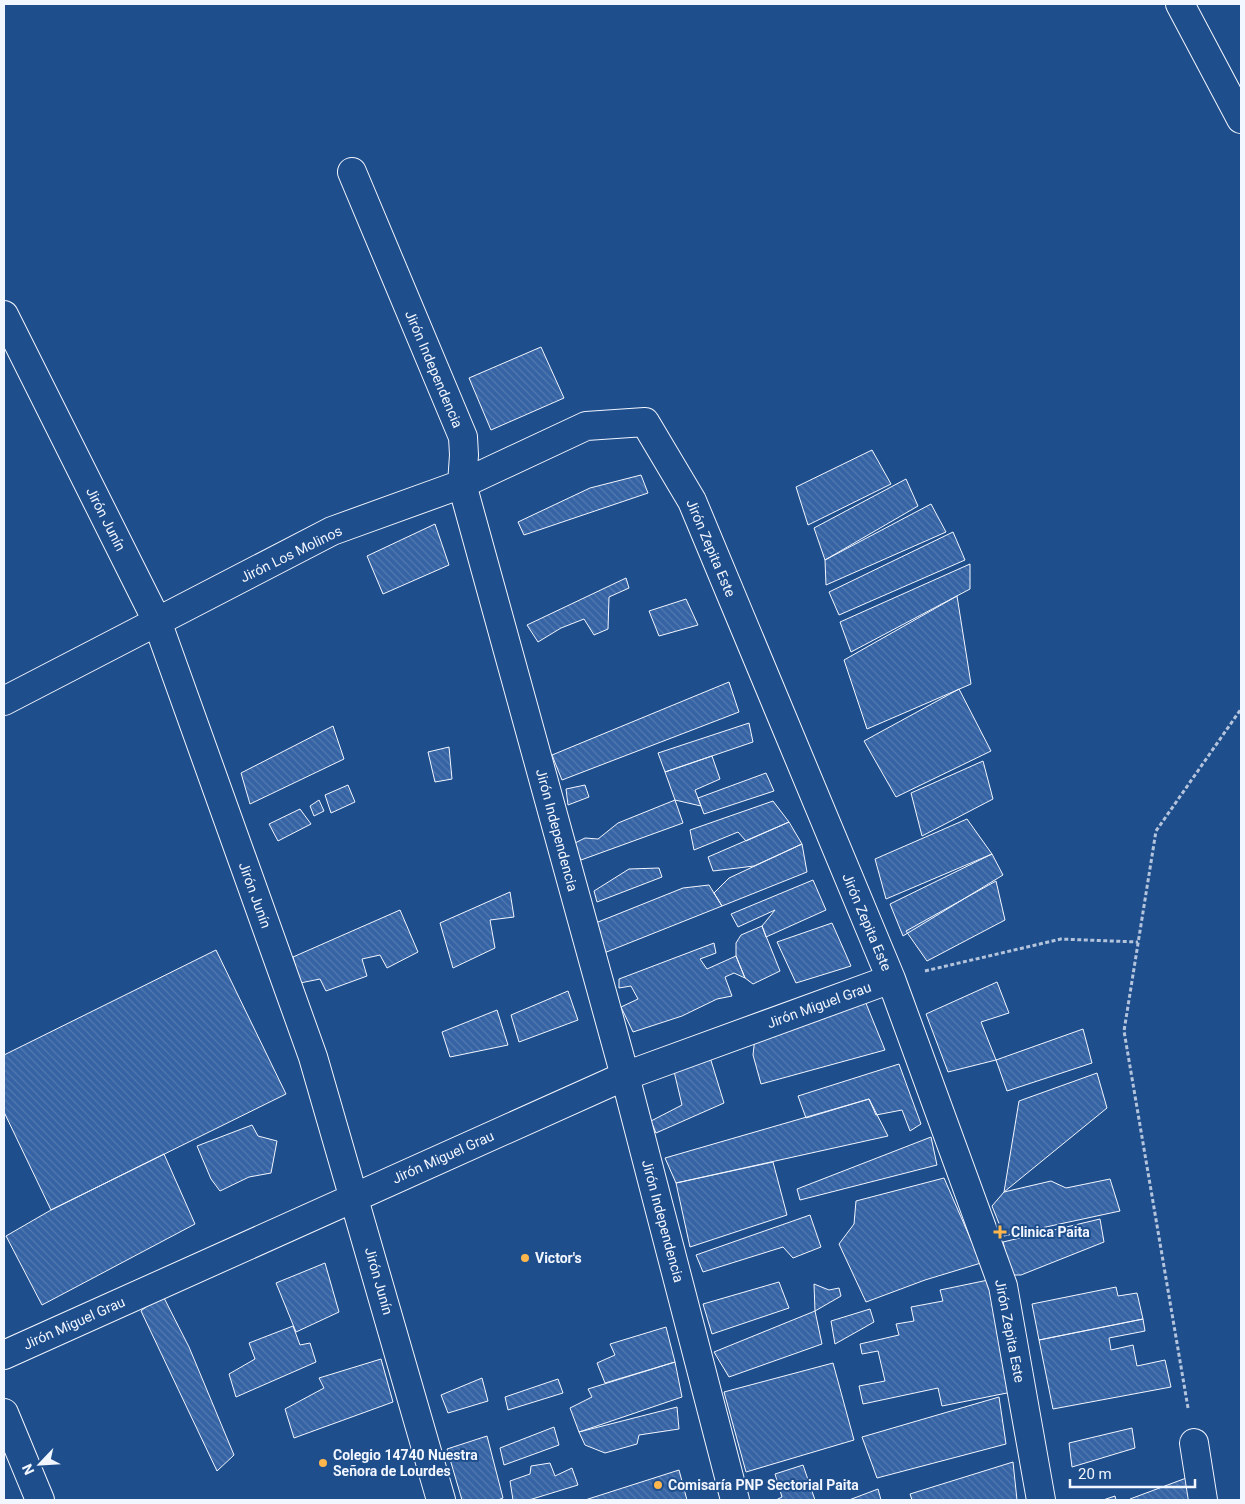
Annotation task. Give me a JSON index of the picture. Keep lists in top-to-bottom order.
{
  "streets": {
    "street": [
      "Jirón Independencia",
      "Jirón Junín",
      "Jirón Zepita Este",
      "Jirón Los Molinos",
      "Jirón Miguel Grau"
    ]
  },
  "crossings": [
    ["Jirón Independencia", "Jirón Los Molinos"],
    ["Jirón Independencia", "Jirón Miguel Grau"],
    ["Jirón Junín", "Jirón Los Molinos"],
    ["Jirón Junín", "Jirón Miguel Grau"],
    ["Jirón Zepita Este", "Jirón Los Molinos"],
    ["Jirón Zepita Este", "Jirón Miguel Grau"]
  ],
  "places": {
    "health": ["Clinica Paita"],
    "other": ["Victor's", "Colegio 14740 Nuestra Señora de Lourdes", "Comisaría PNP Sectorial Paita"]
  },
  "scale_bar": "20 m",
  "north": "bottom left"
}
